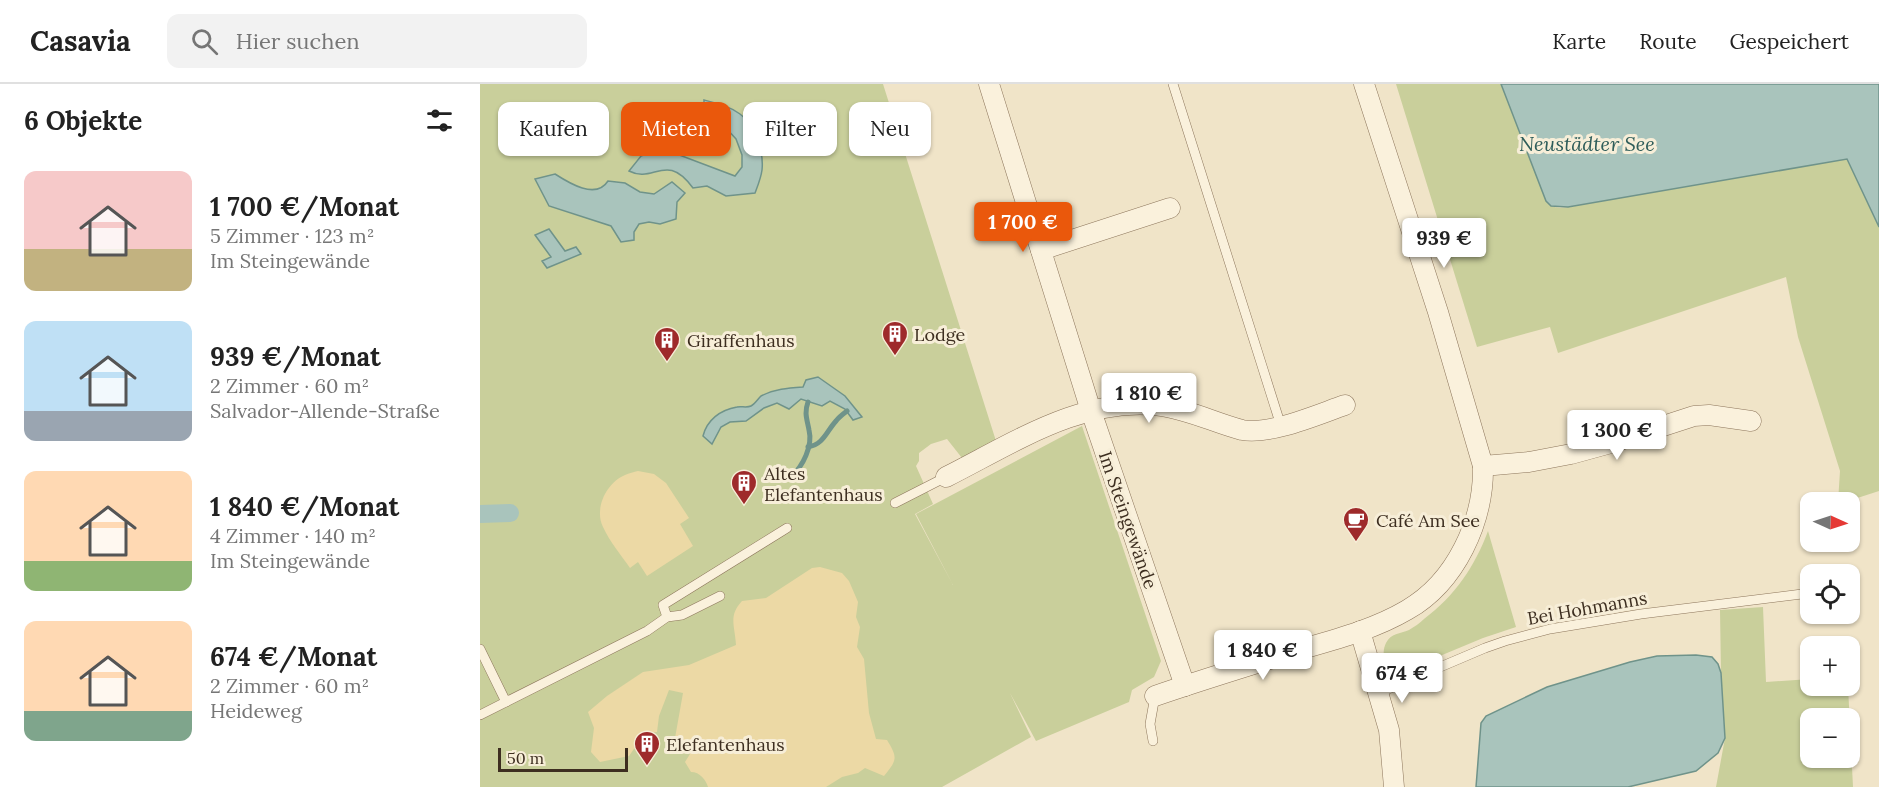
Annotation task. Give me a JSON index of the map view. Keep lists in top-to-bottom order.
{
  "streets": {
    "street": ["Im Steingewände"],
    "lane": ["Bei Hohmanns"]
  },
  "water": ["Neustädter See"],
  "places": {
    "building": [
      "Lodge",
      "Giraffenhaus",
      "Altes Elefantenhaus",
      "Elefantenhaus"
    ],
    "cafe": ["Café Am See"]
  },
  "scale_bar": "50 m",
  "north": "right",
  "page": {
    "header": "Casavia",
    "search": "Hier suchen",
    "nav": ["Karte", "Route", "Gespeichert"],
    "heading": "6 Objekte",
    "chip": [
      "Kaufen",
      "Mieten",
      "Filter",
      "Neu"
    ],
    "list": [
      {
        "name": "1 700 €/Monat",
        "note": "5 Zimmer · 123 m² · Im Steingewände"
      },
      {
        "name": "939 €/Monat",
        "note": "2 Zimmer · 60 m² · Salvador-Allende-Straße"
      },
      {
        "name": "1 840 €/Monat",
        "note": "4 Zimmer · 140 m² · Im Steingewände"
      },
      {
        "name": "674 €/Monat",
        "note": "2 Zimmer · 60 m² · Heideweg"
      }
    ],
    "price": [
      "1 700 €",
      "939 €",
      "1 810 €",
      "1 300 €",
      "1 840 €",
      "674 €"
    ],
    "map_buttons": ["+", "−"],
    "scale": "50 m"
  }
}
